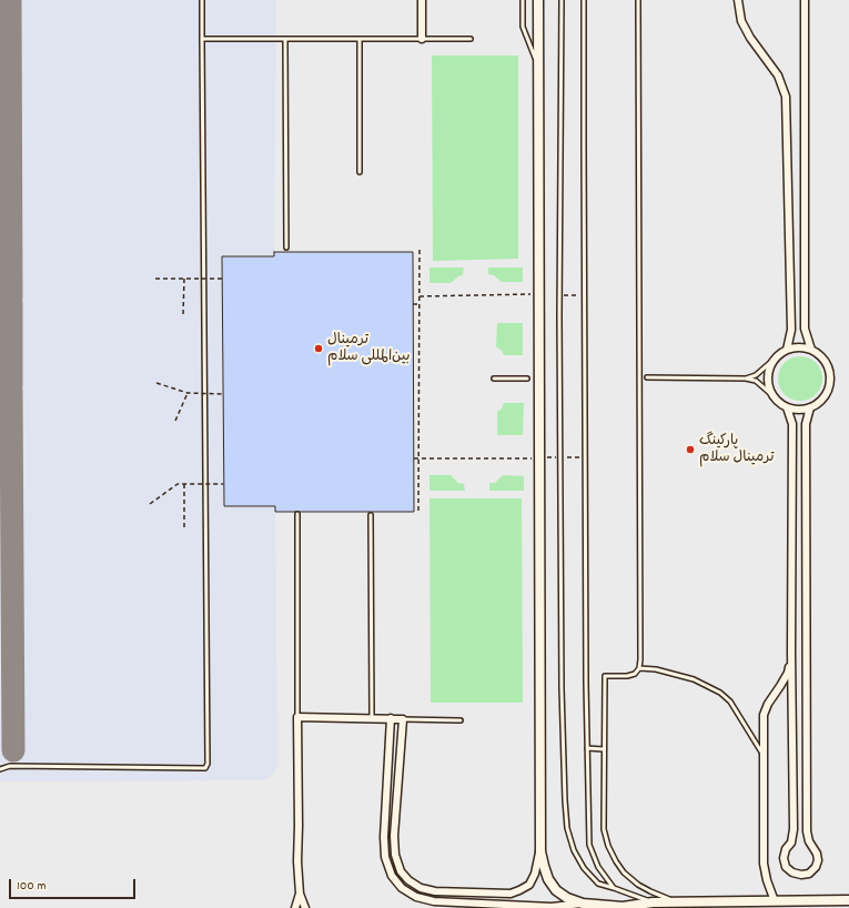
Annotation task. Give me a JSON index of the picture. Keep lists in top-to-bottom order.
{
  "places": ["ترمینال بین‌المللی سلام", "پارکینگ ترمینال سلام"],
  "scale_bar": "100 m"
}
